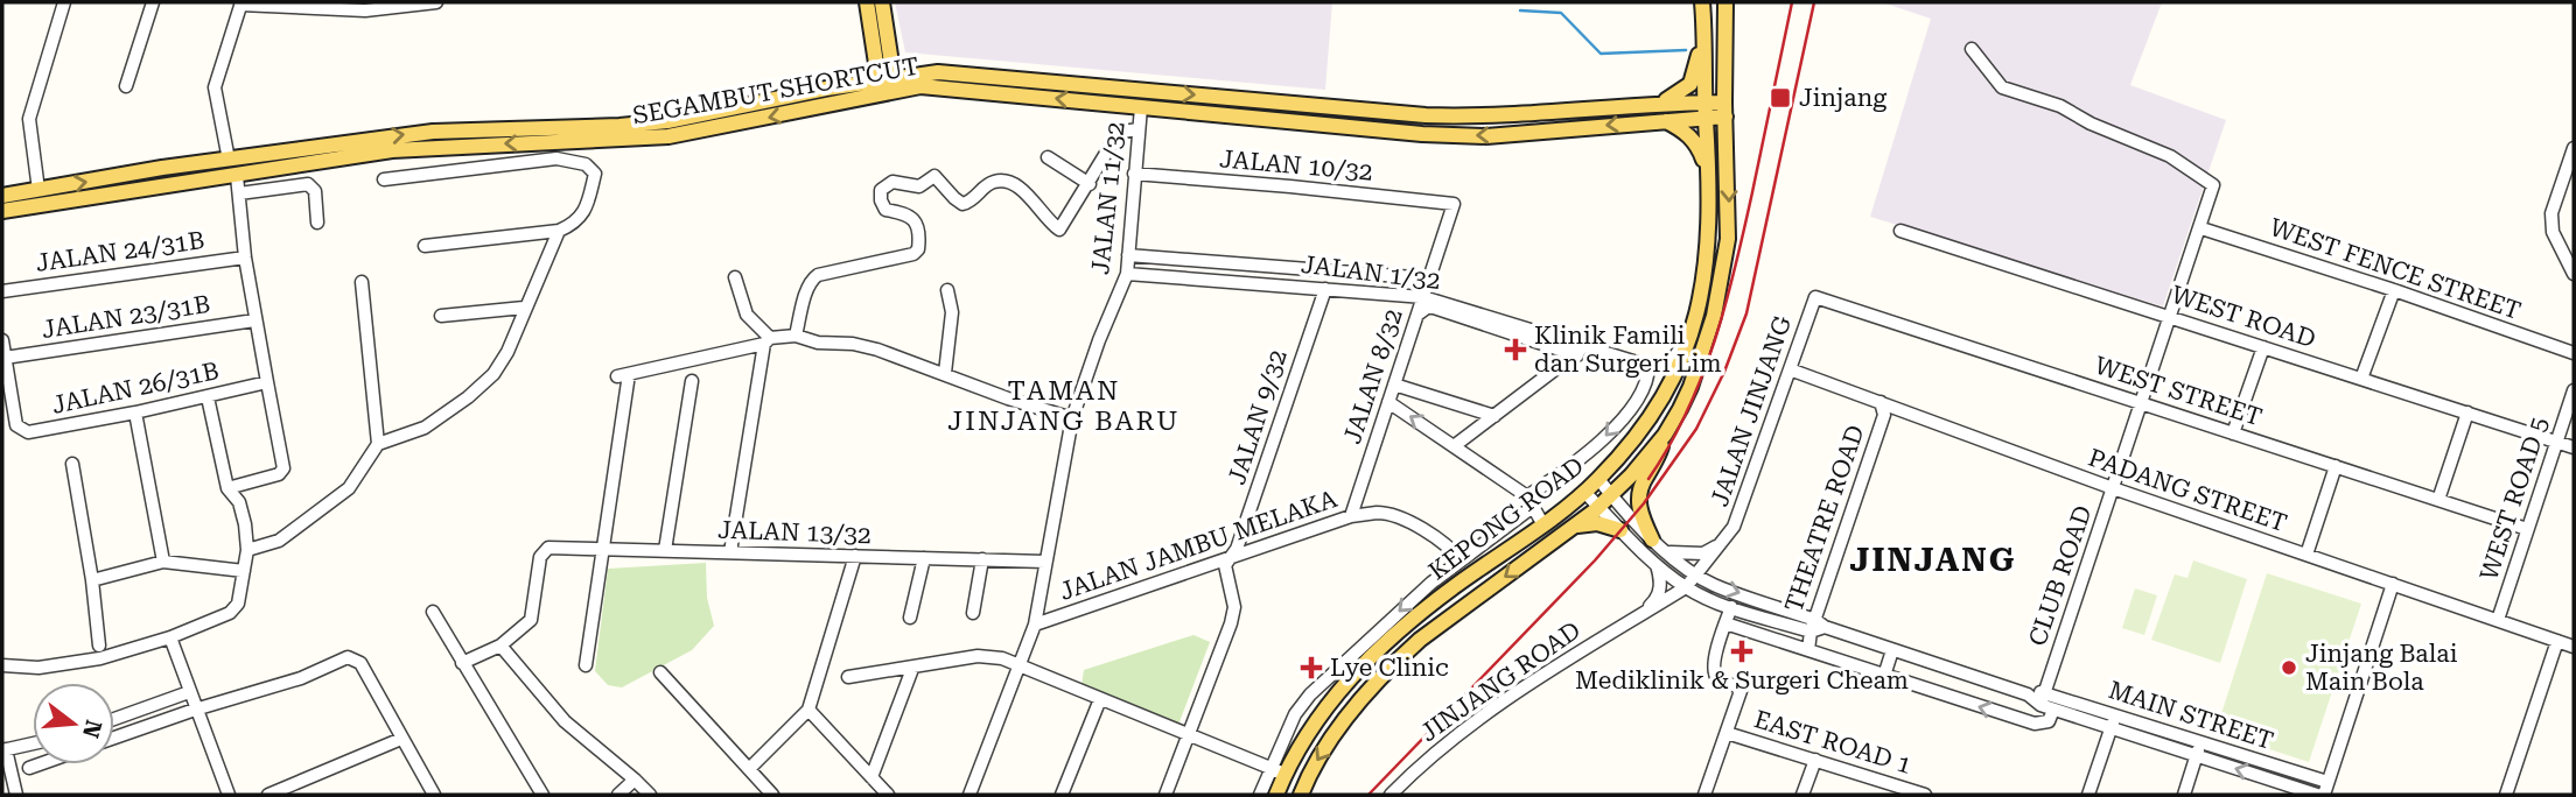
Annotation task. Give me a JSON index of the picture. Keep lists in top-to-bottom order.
{
  "streets": {
    "main road": ["SEGAMBUT SHORTCUT", "KEPONG ROAD"],
    "street": [
      "JALAN 10/32",
      "JALAN 11/32",
      "JALAN 24/31B",
      "WEST FENCE STREET",
      "JALAN 1/32",
      "JALAN 23/31B",
      "WEST ROAD",
      "JALAN 8/32",
      "JALAN 26/31B",
      "WEST STREET",
      "JALAN JINJANG",
      "JALAN 9/32",
      "PADANG STREET",
      "WEST ROAD 5",
      "THEATRE ROAD",
      "JALAN 13/32",
      "JALAN JAMBU MELAKA",
      "CLUB ROAD",
      "JINJANG ROAD",
      "MAIN STREET",
      "EAST ROAD 1"
    ]
  },
  "crossings": [
    ["SEGAMBUT SHORTCUT", "JALAN 11/32"],
    ["SEGAMBUT SHORTCUT", "KEPONG ROAD"],
    ["JALAN 10/32", "JALAN 11/32"],
    ["JALAN 10/32", "JALAN 8/32"],
    ["JALAN 11/32", "JALAN 1/32"],
    ["JALAN 11/32", "JALAN 13/32"],
    ["JALAN 11/32", "JALAN JAMBU MELAKA"],
    ["WEST FENCE STREET", "CLUB ROAD"],
    ["JALAN 1/32", "JALAN 8/32"],
    ["JALAN 1/32", "JALAN 9/32"],
    ["JALAN 23/31B", "JALAN 26/31B"],
    ["WEST ROAD", "WEST ROAD 5"],
    ["WEST ROAD", "CLUB ROAD"],
    ["JALAN 8/32", "JALAN JAMBU MELAKA"],
    ["WEST STREET", "JALAN JINJANG"],
    ["WEST STREET", "WEST ROAD 5"],
    ["WEST STREET", "CLUB ROAD"],
    ["JALAN JINJANG", "PADANG STREET"],
    ["JALAN JINJANG", "JINJANG ROAD"],
    ["JALAN JINJANG", "MAIN STREET"],
    ["JALAN 9/32", "JALAN JAMBU MELAKA"],
    ["PADANG STREET", "WEST ROAD 5"],
    ["PADANG STREET", "THEATRE ROAD"],
    ["PADANG STREET", "CLUB ROAD"],
    ["KEPONG ROAD", "MAIN STREET"],
    ["THEATRE ROAD", "MAIN STREET"],
    ["CLUB ROAD", "MAIN STREET"]
  ],
  "districts": ["TAMAN JINJANG BARU", "JINJANG"],
  "places": {
    "transit": ["Jinjang"],
    "health": ["Klinik Famili dan Surgeri Lim", "Mediklinik & Surgeri Cheam", "Lye Clinic"],
    "other": ["Jinjang Balai Main Bola"]
  },
  "north": "right"
}
